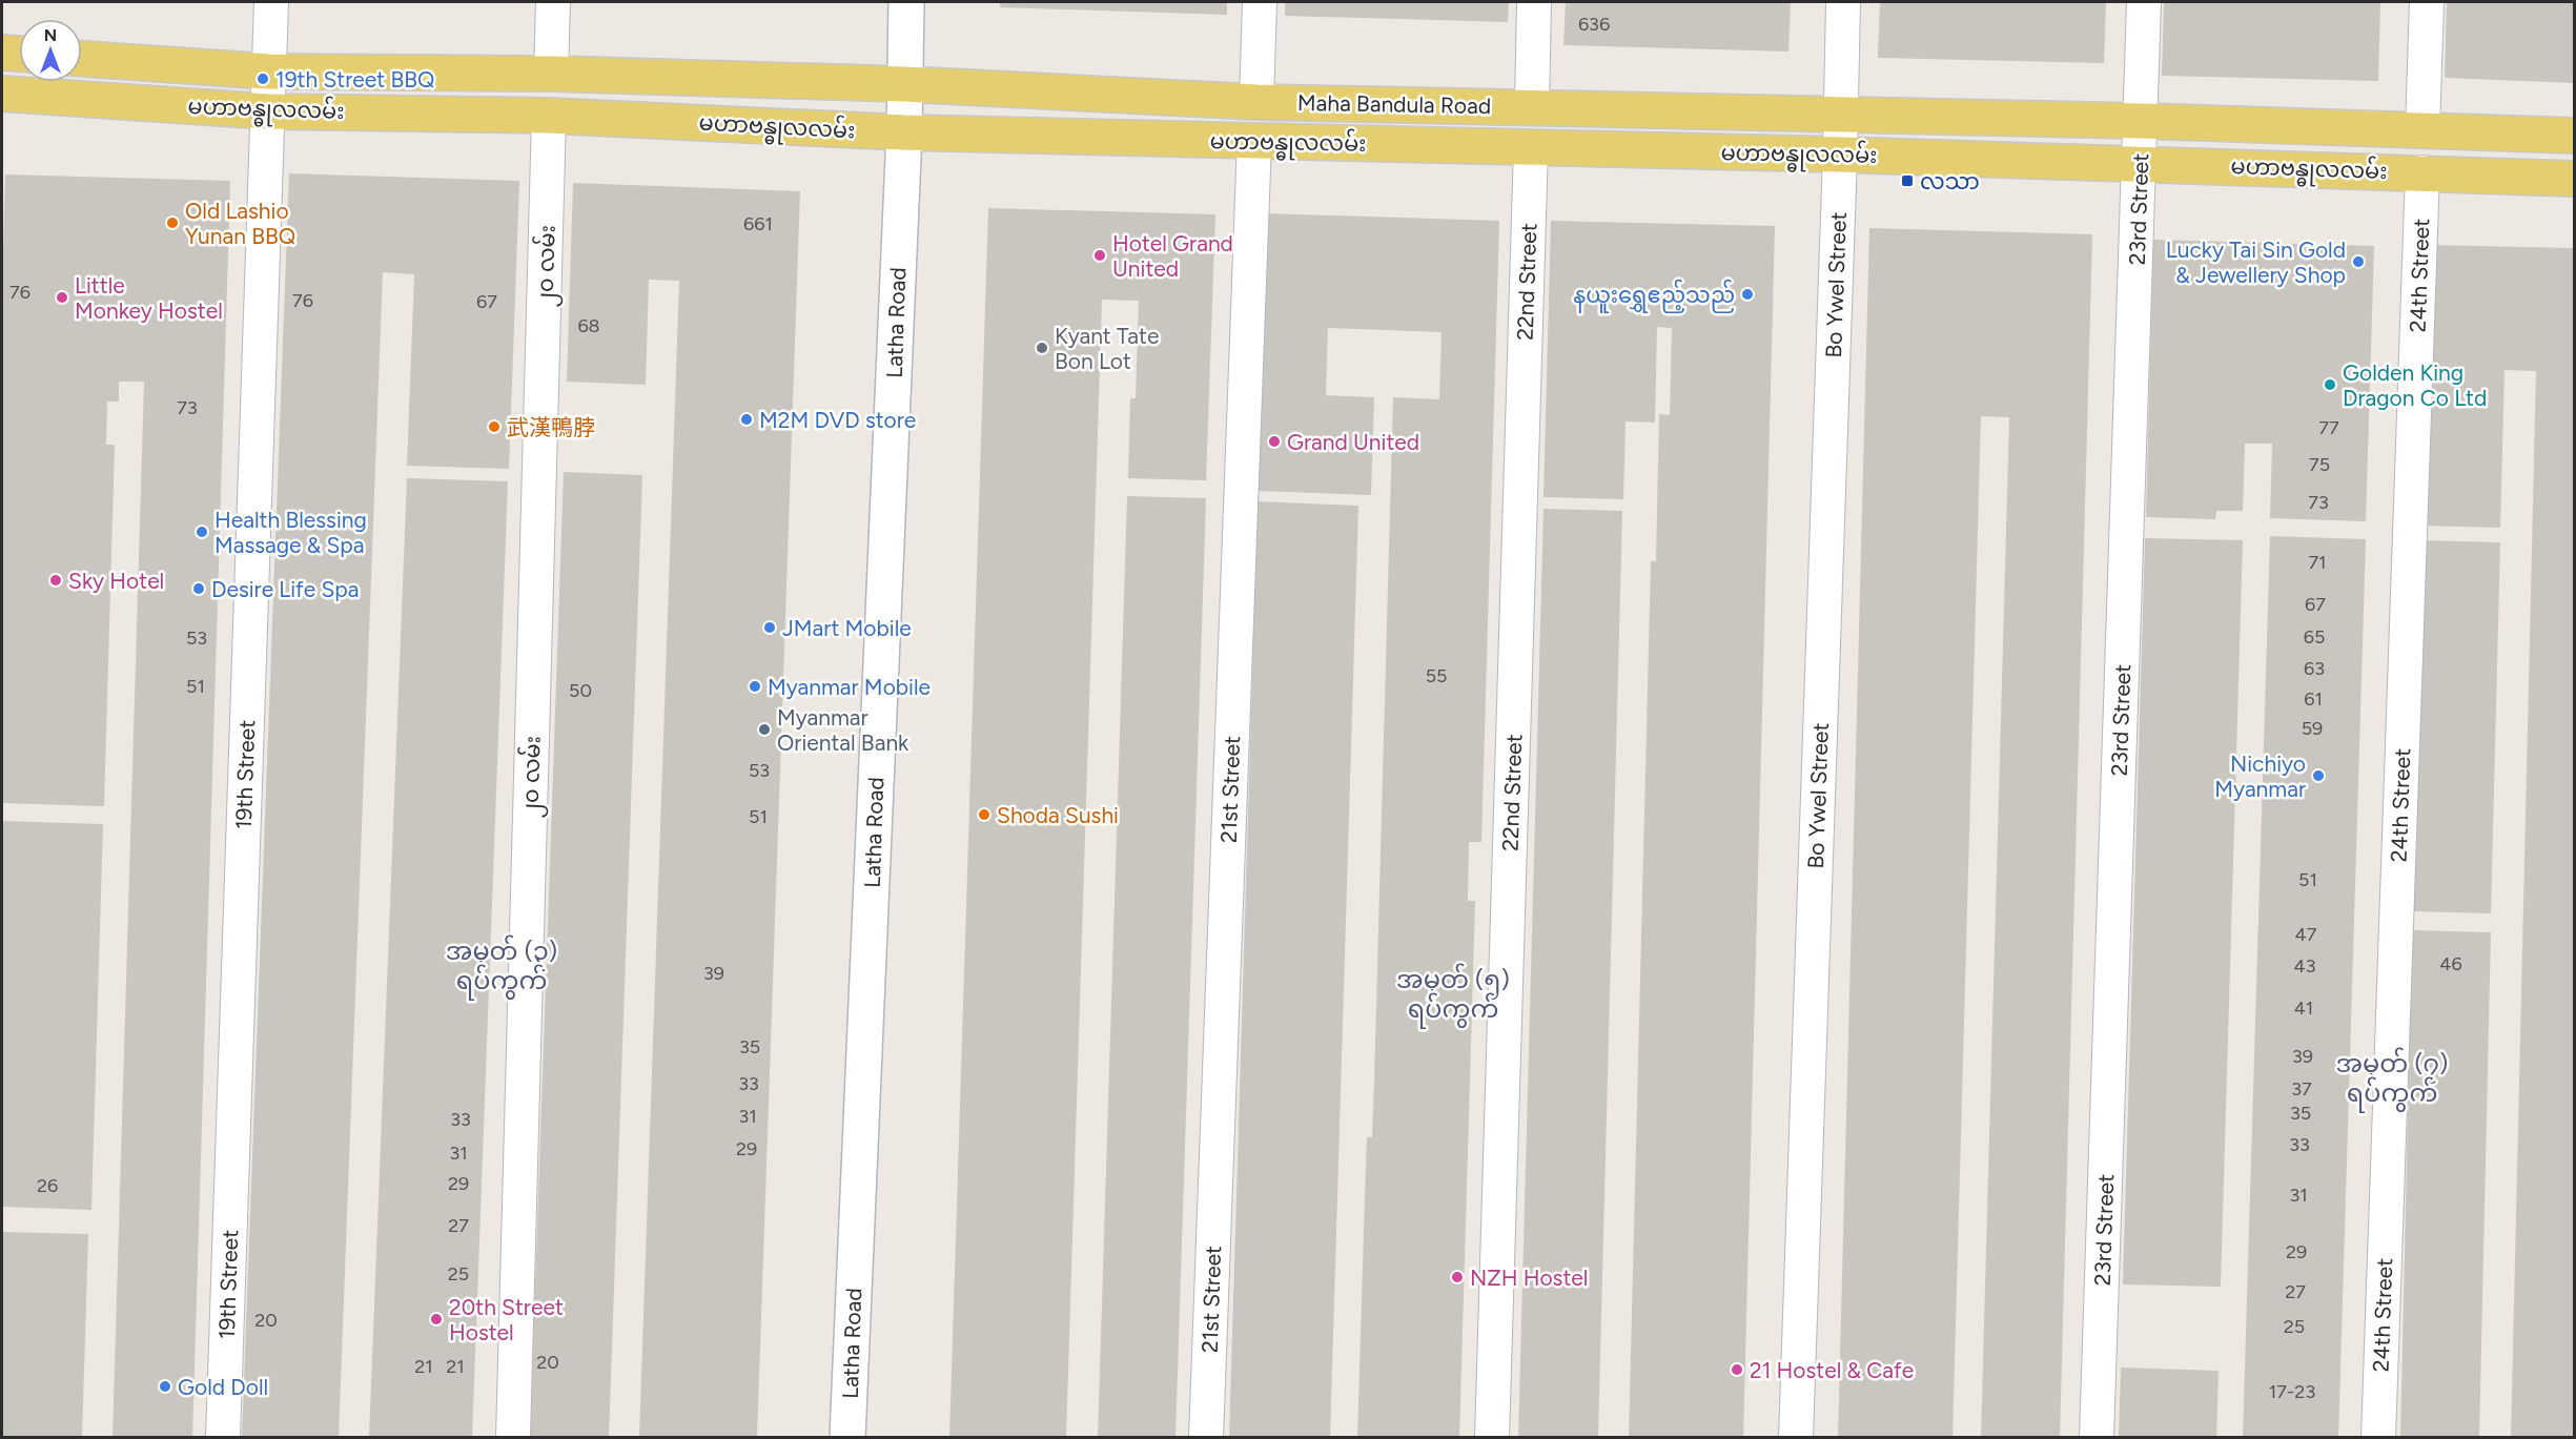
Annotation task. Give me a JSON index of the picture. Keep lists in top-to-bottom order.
{
  "streets": {
    "main road": ["Maha Bandula Road", "မဟာဗန္ဓုလလမ်း", "Latha Road"],
    "street": [
      "23rd Street",
      "၂၀ လမ်း",
      "24th Street",
      "22nd Street",
      "Bo Ywel Street",
      "19th Street",
      "21st Street"
    ]
  },
  "crossings": [
    ["Maha Bandula Road", "မဟာဗန္ဓုလလမ်း"],
    ["မဟာဗန္ဓုလလမ်း", "23rd Street"],
    ["မဟာဗန္ဓုလလမ်း", "၂၀ လမ်း"],
    ["မဟာဗန္ဓုလလမ်း", "24th Street"],
    ["မဟာဗန္ဓုလလမ်း", "22nd Street"],
    ["မဟာဗန္ဓုလလမ်း", "Bo Ywel Street"],
    ["မဟာဗန္ဓုလလမ်း", "Latha Road"],
    ["မဟာဗန္ဓုလလမ်း", "19th Street"],
    ["မဟာဗန္ဓုလလမ်း", "21st Street"]
  ],
  "districts": ["အမှတ် (၃) ရပ်ကွက်", "အမှတ် (၅) ရပ်ကွက်", "အမှတ် (၇) ရပ်ကွက်"],
  "places": {
    "other": [
      "19th Street BBQ",
      "Old Lashio Yunan BBQ",
      "Hotel Grand United",
      "Lucky Tai Sin Gold & Jewellery Shop",
      "နယူးရွှေဧည့်သည်",
      "Little Monkey Hostel",
      "Kyant Tate Bon Lot",
      "Golden King Dragon Co Ltd",
      "M2M DVD store",
      "武漢鴨脖",
      "Grand United",
      "Health Blessing Massage & Spa",
      "Sky Hotel",
      "Desire Life Spa",
      "JMart Mobile",
      "Myanmar Mobile",
      "Myanmar Oriental Bank",
      "Nichiyo Myanmar",
      "Shoda Sushi",
      "NZH Hostel",
      "20th Street Hostel",
      "21 Hostel & Cafe",
      "Gold Doll"
    ],
    "transit": ["လသာ"]
  },
  "house_numbers": [
    "636",
    "661",
    "76",
    "76",
    "67",
    "68",
    "73",
    "77",
    "75",
    "73",
    "71",
    "67",
    "65",
    "53",
    "63",
    "55",
    "51",
    "50",
    "61",
    "59",
    "53",
    "51",
    "51",
    "47",
    "46",
    "43",
    "39",
    "41",
    "35",
    "39",
    "33",
    "37",
    "35",
    "31",
    "33",
    "33",
    "29",
    "31",
    "29",
    "26",
    "31",
    "27",
    "29",
    "25",
    "27",
    "20",
    "25",
    "20",
    "21",
    "21",
    "17-23"
  ],
  "north": "top"
}
